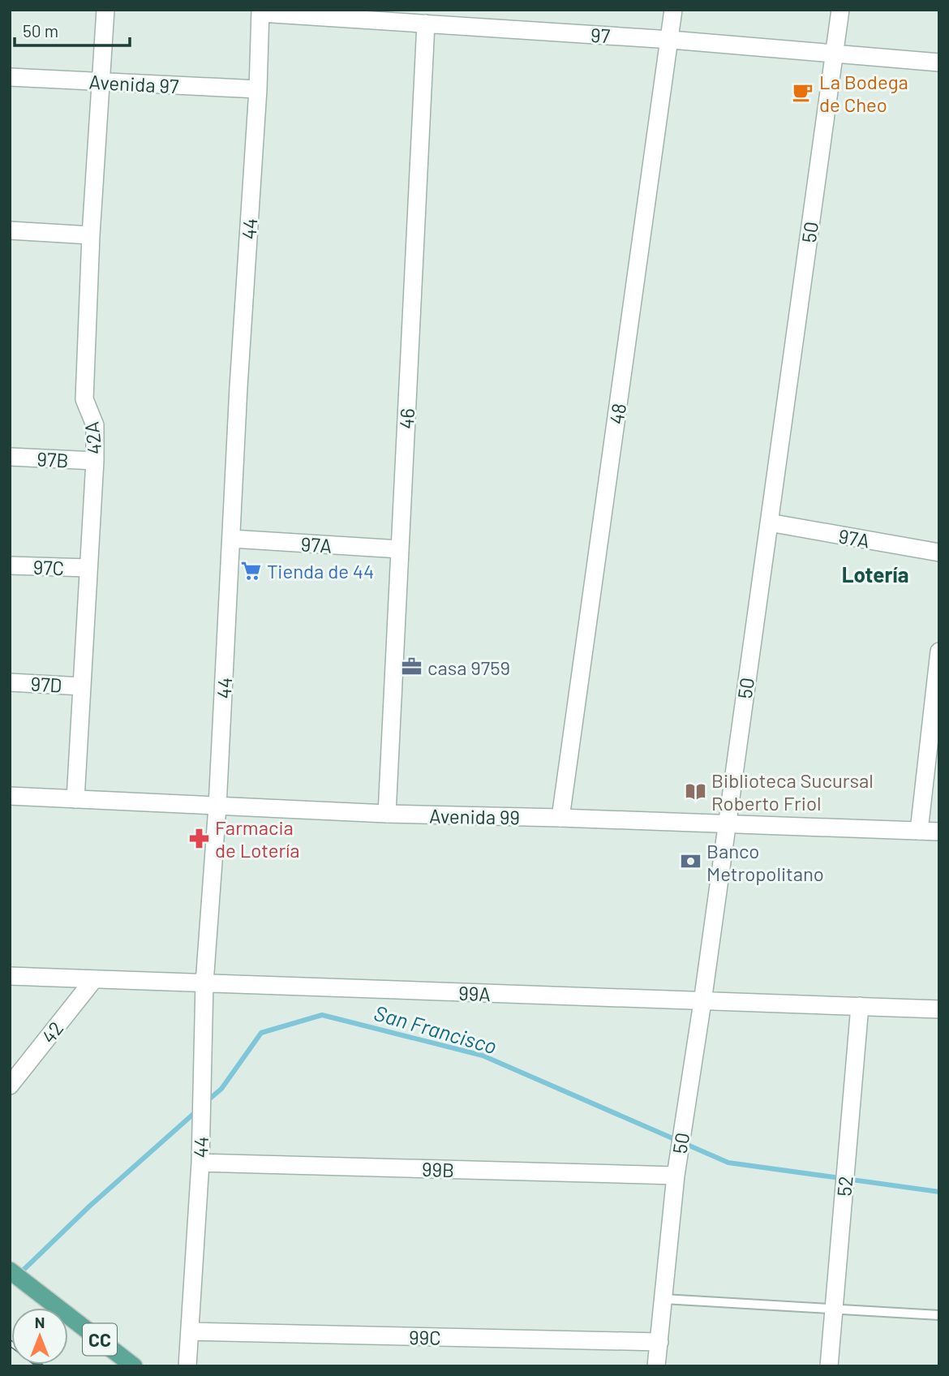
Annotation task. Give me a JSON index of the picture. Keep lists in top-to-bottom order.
{
  "streets": {
    "main road": ["CC"],
    "street": [
      "97",
      "Avenida 97",
      "44",
      "50",
      "48",
      "46",
      "42A",
      "97B",
      "97A",
      "97C",
      "97D",
      "Avenida 99",
      "99A",
      "42",
      "99B",
      "52",
      "99C"
    ]
  },
  "crossings": [
    ["97", "44"],
    ["97", "50"],
    ["97", "48"],
    ["97", "46"],
    ["Avenida 97", "44"],
    ["Avenida 97", "42A"],
    ["44", "97A"],
    ["44", "Avenida 99"],
    ["44", "99A"],
    ["44", "99B"],
    ["44", "99C"],
    ["50", "97A"],
    ["50", "Avenida 99"],
    ["50", "99A"],
    ["50", "99B"],
    ["50", "99C"],
    ["48", "Avenida 99"],
    ["46", "97A"],
    ["46", "Avenida 99"],
    ["42A", "97B"],
    ["42A", "97C"],
    ["42A", "97D"],
    ["42A", "Avenida 99"],
    ["99A", "42"],
    ["99A", "52"]
  ],
  "districts": ["Lotería"],
  "water": ["San Francisco"],
  "places": {
    "cafe": ["La Bodega de Cheo"],
    "supermarket": ["Tienda de 44"],
    "office": ["casa 9759"],
    "library": ["Biblioteca Sucursal Roberto Friol"],
    "pharmacy": ["Farmacia de Lotería"],
    "bank": ["Banco Metropolitano"]
  },
  "scale_bar": "50 m",
  "north": "top"
}
